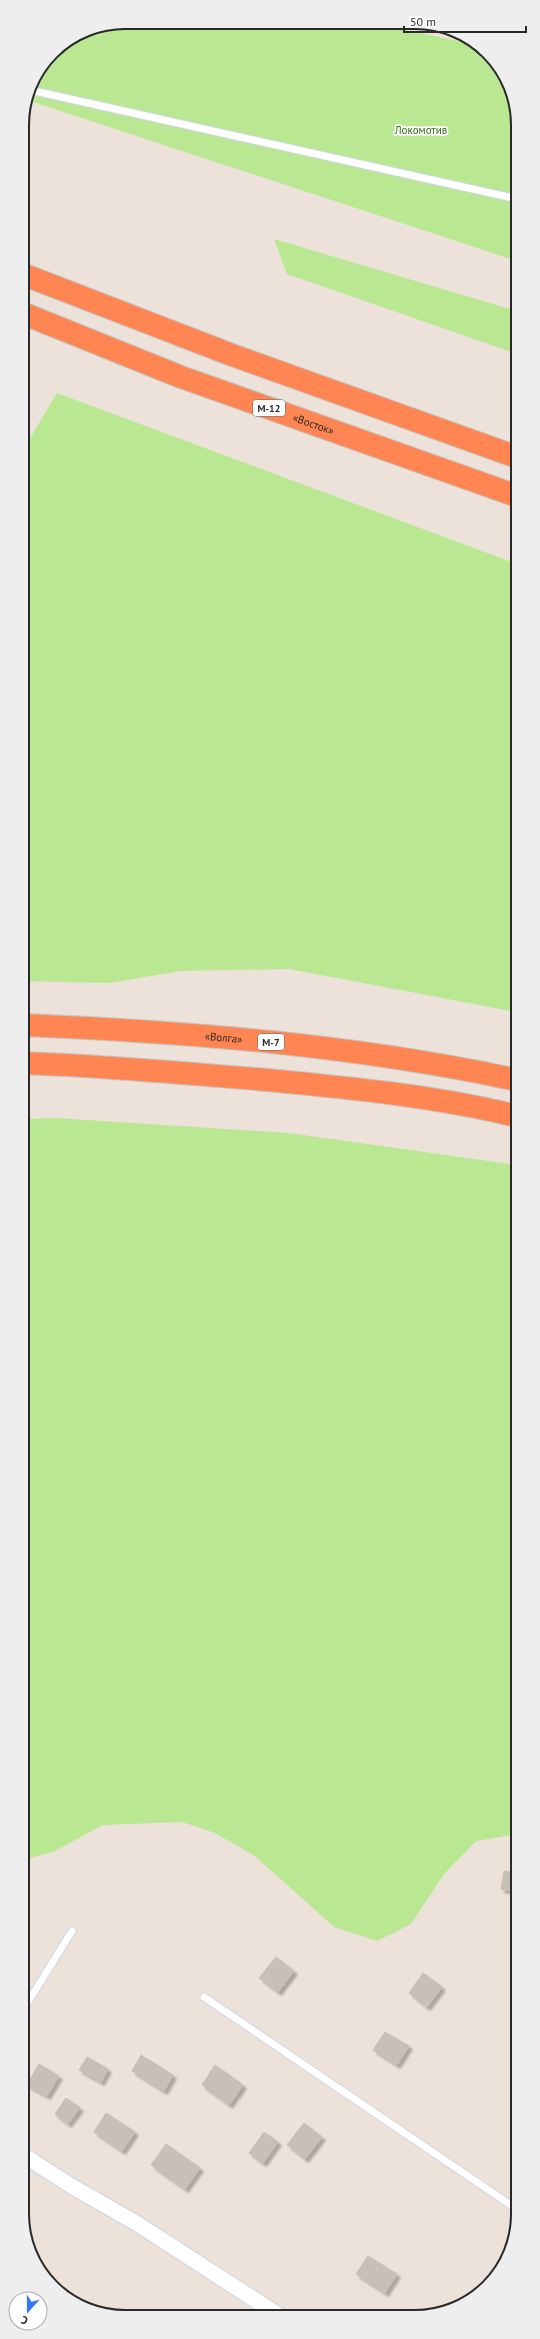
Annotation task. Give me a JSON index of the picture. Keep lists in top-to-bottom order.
{
  "streets": {
    "highway": [
      "М-12",
      "«Восток»",
      "«Волга»",
      "М-7"
    ]
  },
  "parks": ["Локомотив"],
  "scale_bar": "50 m",
  "north": "bottom"
}
